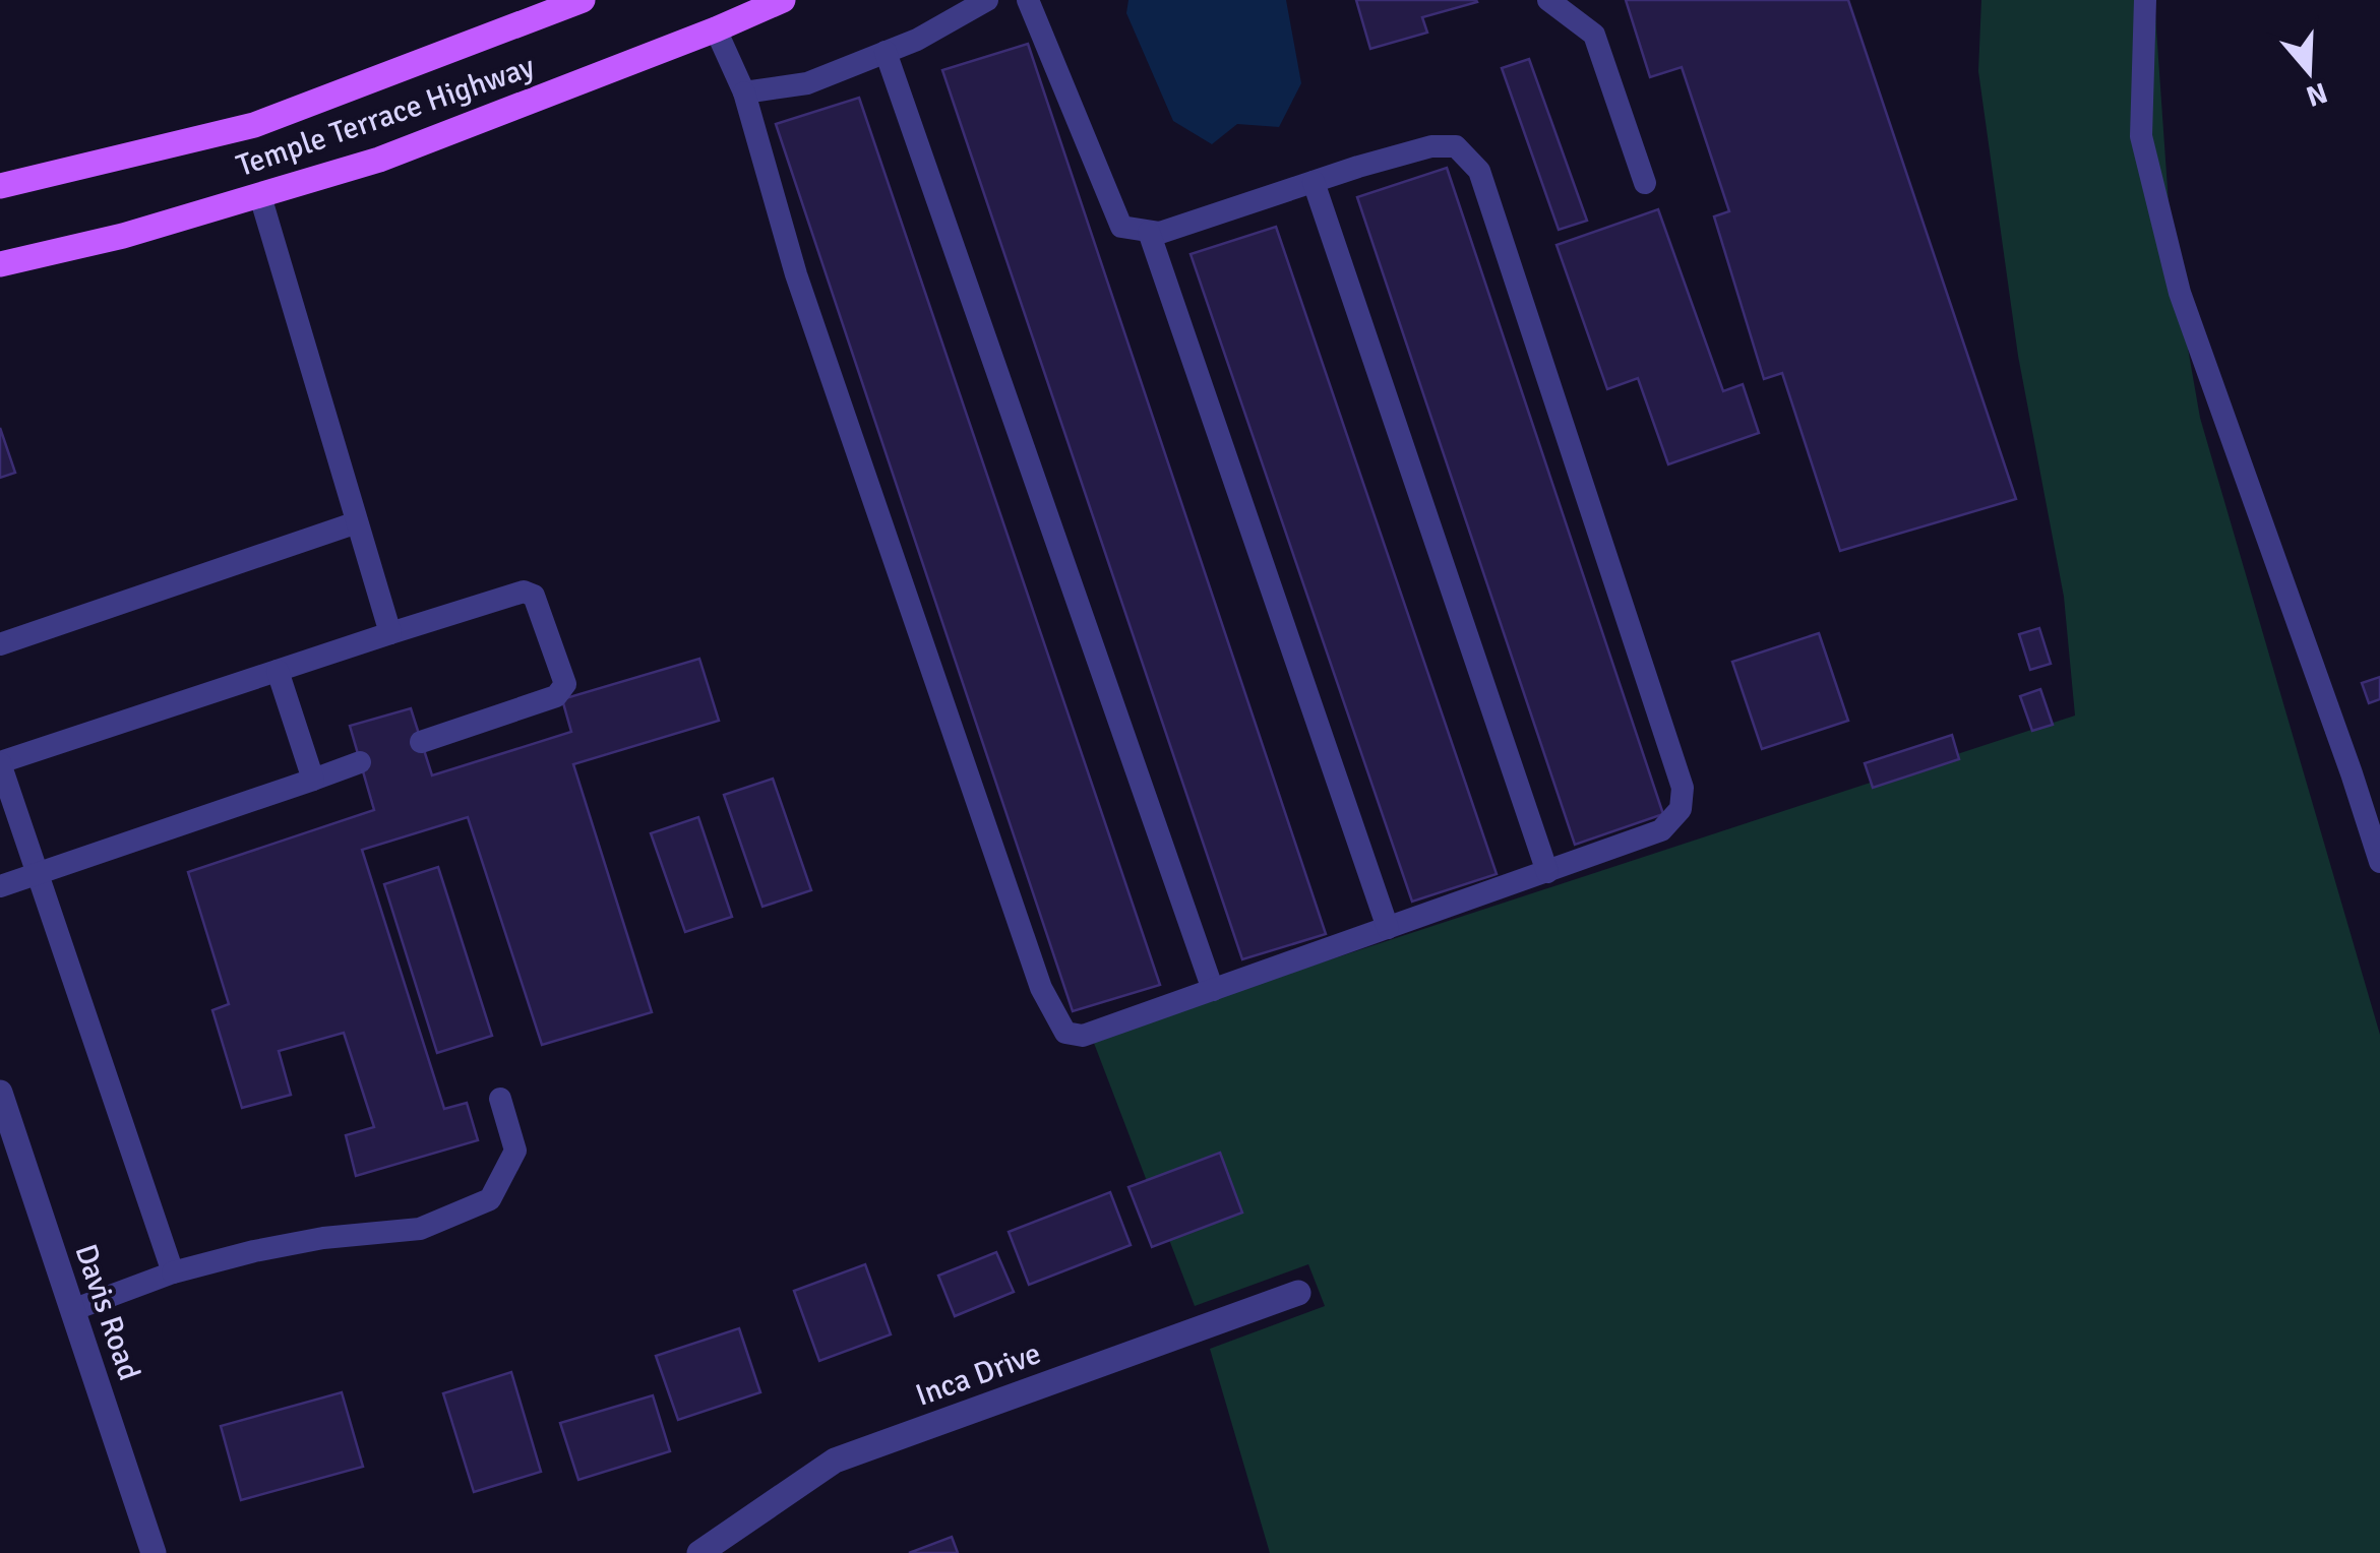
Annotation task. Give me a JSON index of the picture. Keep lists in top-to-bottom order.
{
  "streets": {
    "main road": ["Temple Terrace Highway"],
    "street": ["Davis Road", "Inca Drive"]
  },
  "north": "bottom"
}
